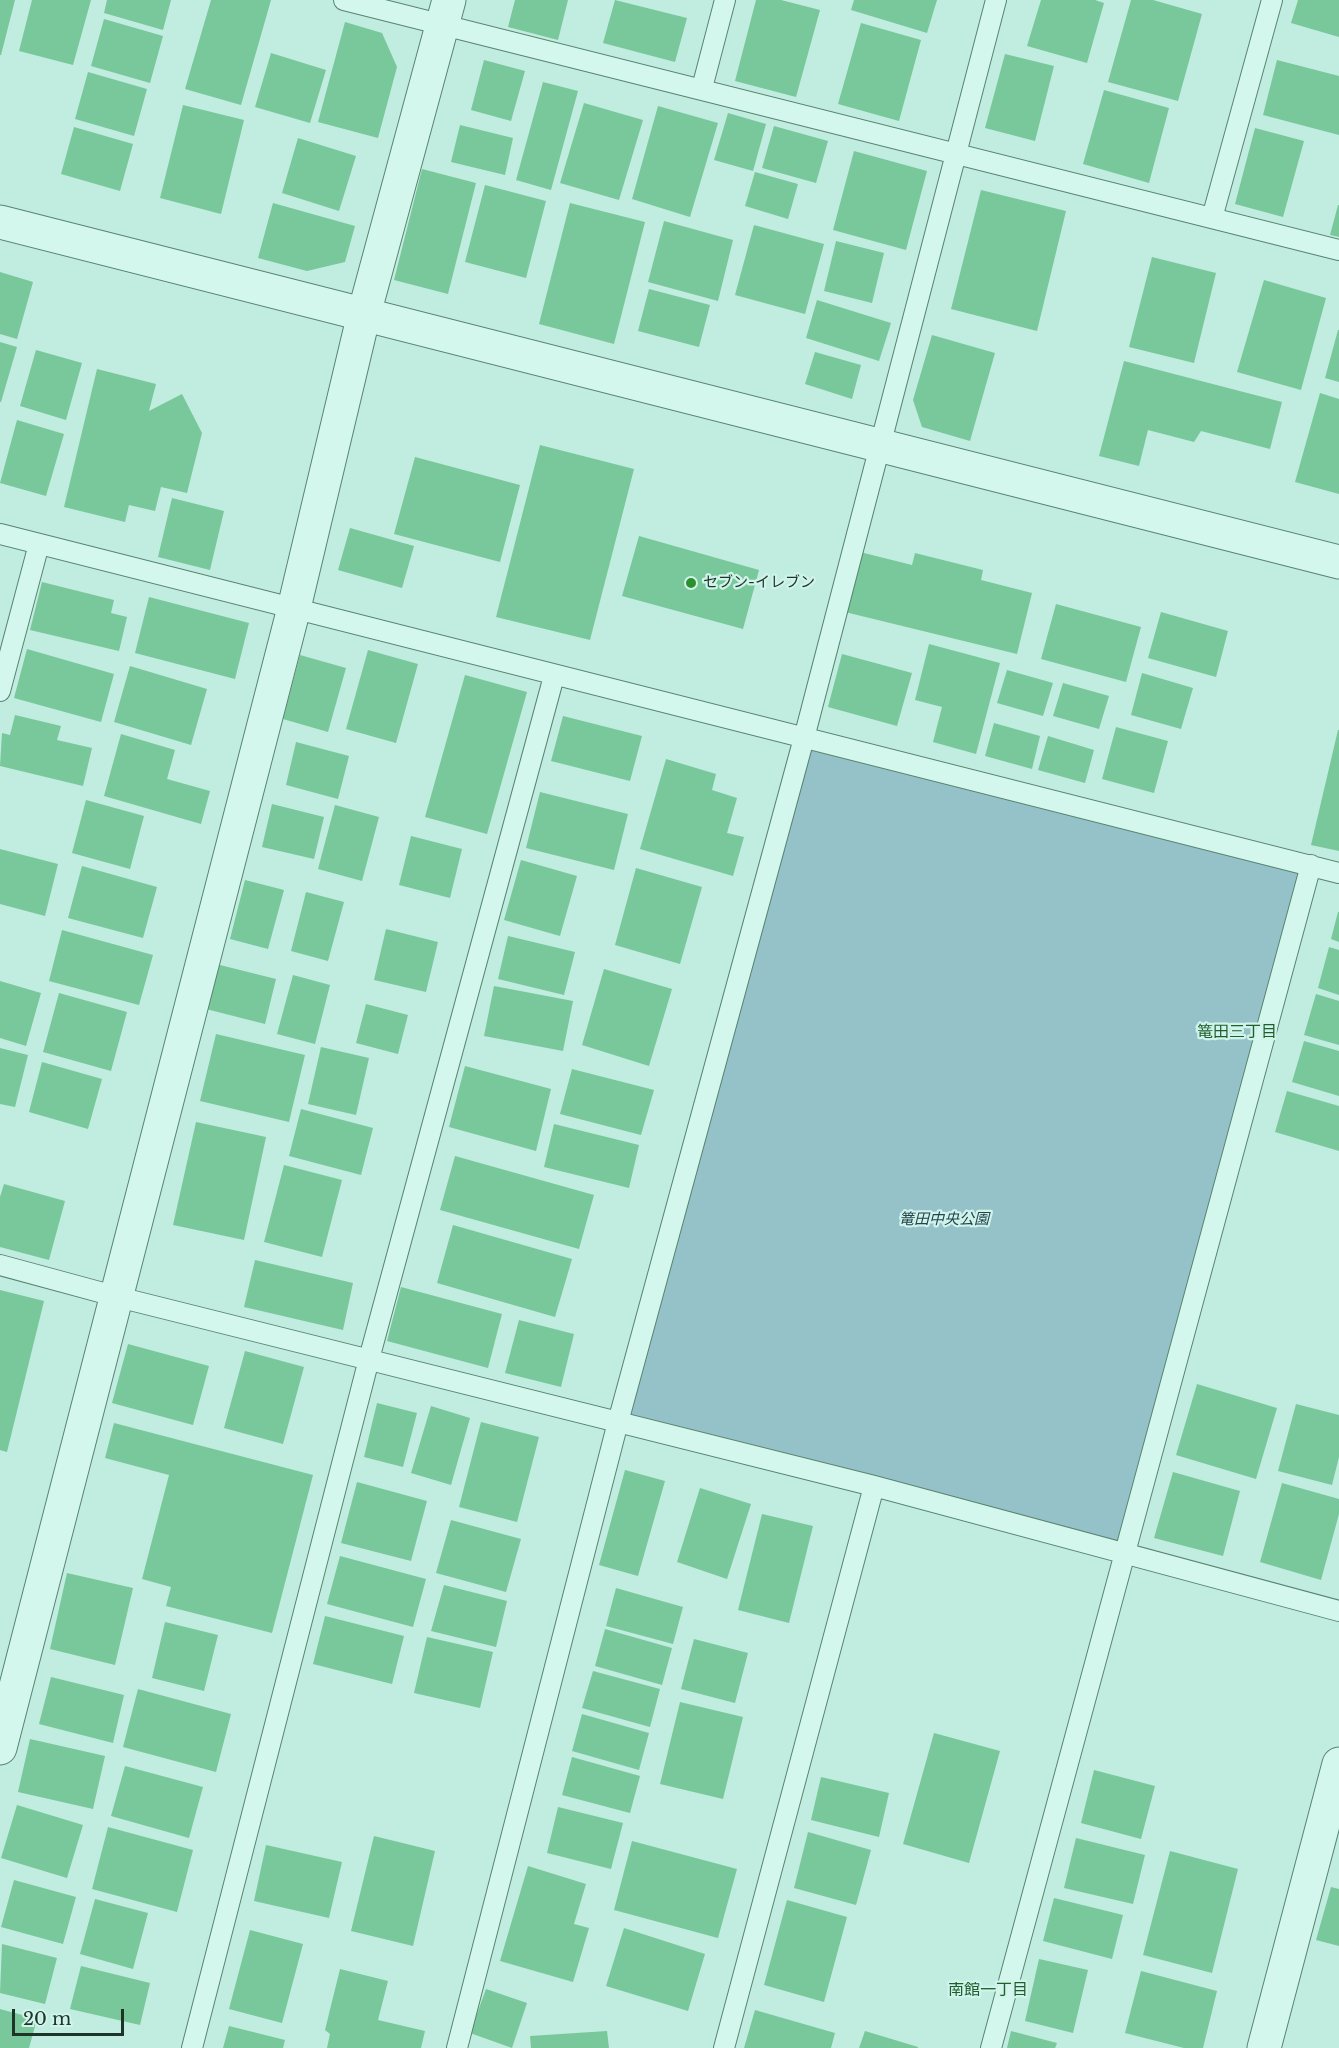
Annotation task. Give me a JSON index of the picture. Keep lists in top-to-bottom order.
{
  "districts": ["篭田三丁目", "南館一丁目"],
  "parks": ["篭田中央公園"],
  "places": ["セブン-イレブン"],
  "scale_bar": "20 m"
}
